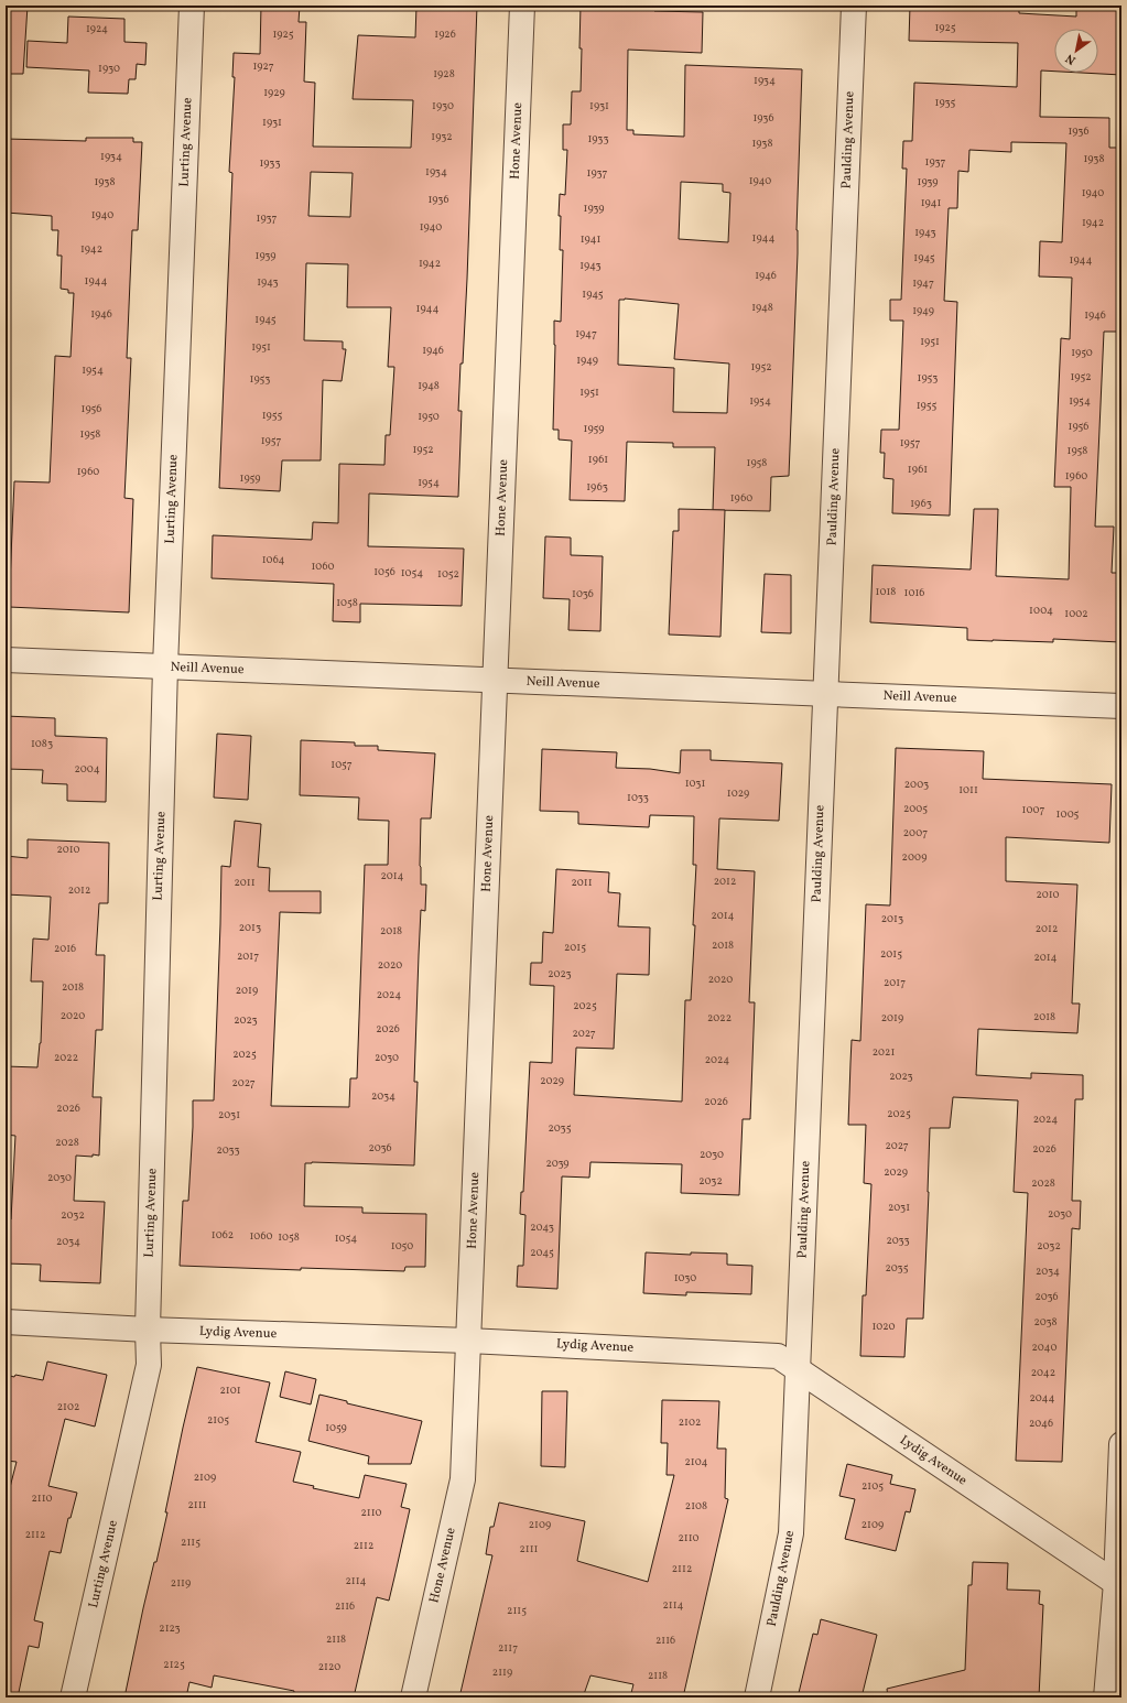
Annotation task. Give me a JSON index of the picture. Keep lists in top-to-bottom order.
{
  "streets": {
    "street": [
      "Paulding Avenue",
      "Hone Avenue",
      "Lurting Avenue",
      "Neill Avenue",
      "Lydig Avenue"
    ]
  },
  "crossings": [
    ["Paulding Avenue", "Neill Avenue"],
    ["Paulding Avenue", "Lydig Avenue"],
    ["Hone Avenue", "Neill Avenue"],
    ["Hone Avenue", "Lydig Avenue"],
    ["Lurting Avenue", "Neill Avenue"],
    ["Lurting Avenue", "Lydig Avenue"]
  ],
  "house_numbers": [
    "1925",
    "1924",
    "1925",
    "1926",
    "1927",
    "1930",
    "1928",
    "1934",
    "1929",
    "1935",
    "1930",
    "1931",
    "1936",
    "1931",
    "1936",
    "1932",
    "1933",
    "1938",
    "1934",
    "1938",
    "1937",
    "1933",
    "1934",
    "1937",
    "1940",
    "1938",
    "1939",
    "1940",
    "1936",
    "1941",
    "1939",
    "1940",
    "1937",
    "1942",
    "1940",
    "1943",
    "1944",
    "1941",
    "1942",
    "1939",
    "1945",
    "1944",
    "1942",
    "1943",
    "1946",
    "1944",
    "1943",
    "1947",
    "1945",
    "1948",
    "1944",
    "1949",
    "1946",
    "1946",
    "1945",
    "1947",
    "1951",
    "1951",
    "1946",
    "1950",
    "1949",
    "1952",
    "1954",
    "1952",
    "1953",
    "1953",
    "1948",
    "1951",
    "1954",
    "1954",
    "1955",
    "1956",
    "1955",
    "1950",
    "1956",
    "1959",
    "1958",
    "1957",
    "1957",
    "1952",
    "1958",
    "1961",
    "1958",
    "1961",
    "1960",
    "1960",
    "1959",
    "1954",
    "1963",
    "1960",
    "1963",
    "1064",
    "1060",
    "1056",
    "1054",
    "1052",
    "1018",
    "1016",
    "1036",
    "1058",
    "1004",
    "1002",
    "1083",
    "1057",
    "2004",
    "1031",
    "2003",
    "1011",
    "1029",
    "1033",
    "2005",
    "1007",
    "1005",
    "2007",
    "2010",
    "2009",
    "2014",
    "2012",
    "2011",
    "2011",
    "2012",
    "2010",
    "2014",
    "2013",
    "2013",
    "2012",
    "2018",
    "2018",
    "2015",
    "2016",
    "2015",
    "2017",
    "2014",
    "2020",
    "2023",
    "2020",
    "2017",
    "2018",
    "2019",
    "2024",
    "2025",
    "2020",
    "2018",
    "2022",
    "2019",
    "2023",
    "2026",
    "2027",
    "2021",
    "2025",
    "2022",
    "2030",
    "2024",
    "2023",
    "2029",
    "2027",
    "2034",
    "2026",
    "2026",
    "2025",
    "2031",
    "2024",
    "2035",
    "2028",
    "2027",
    "2036",
    "2026",
    "2033",
    "2030",
    "2039",
    "2029",
    "2030",
    "2032",
    "2028",
    "2031",
    "2030",
    "2032",
    "2043",
    "1062",
    "1060",
    "1058",
    "1054",
    "2033",
    "2034",
    "1050",
    "2032",
    "2045",
    "2035",
    "2034",
    "1030",
    "2036",
    "2038",
    "1020",
    "2040",
    "2042",
    "2101",
    "2044",
    "2102",
    "2105",
    "2102",
    "2046",
    "1059",
    "2104",
    "2109",
    "2105",
    "2110",
    "2111",
    "2108",
    "2110",
    "2109",
    "2109",
    "2112",
    "2110",
    "2115",
    "2112",
    "2111",
    "2112",
    "2114",
    "2119",
    "2114",
    "2116",
    "2115",
    "2123",
    "2118",
    "2116",
    "2117",
    "2125",
    "2120",
    "2119",
    "2118"
  ],
  "north": "bottom left"
}
